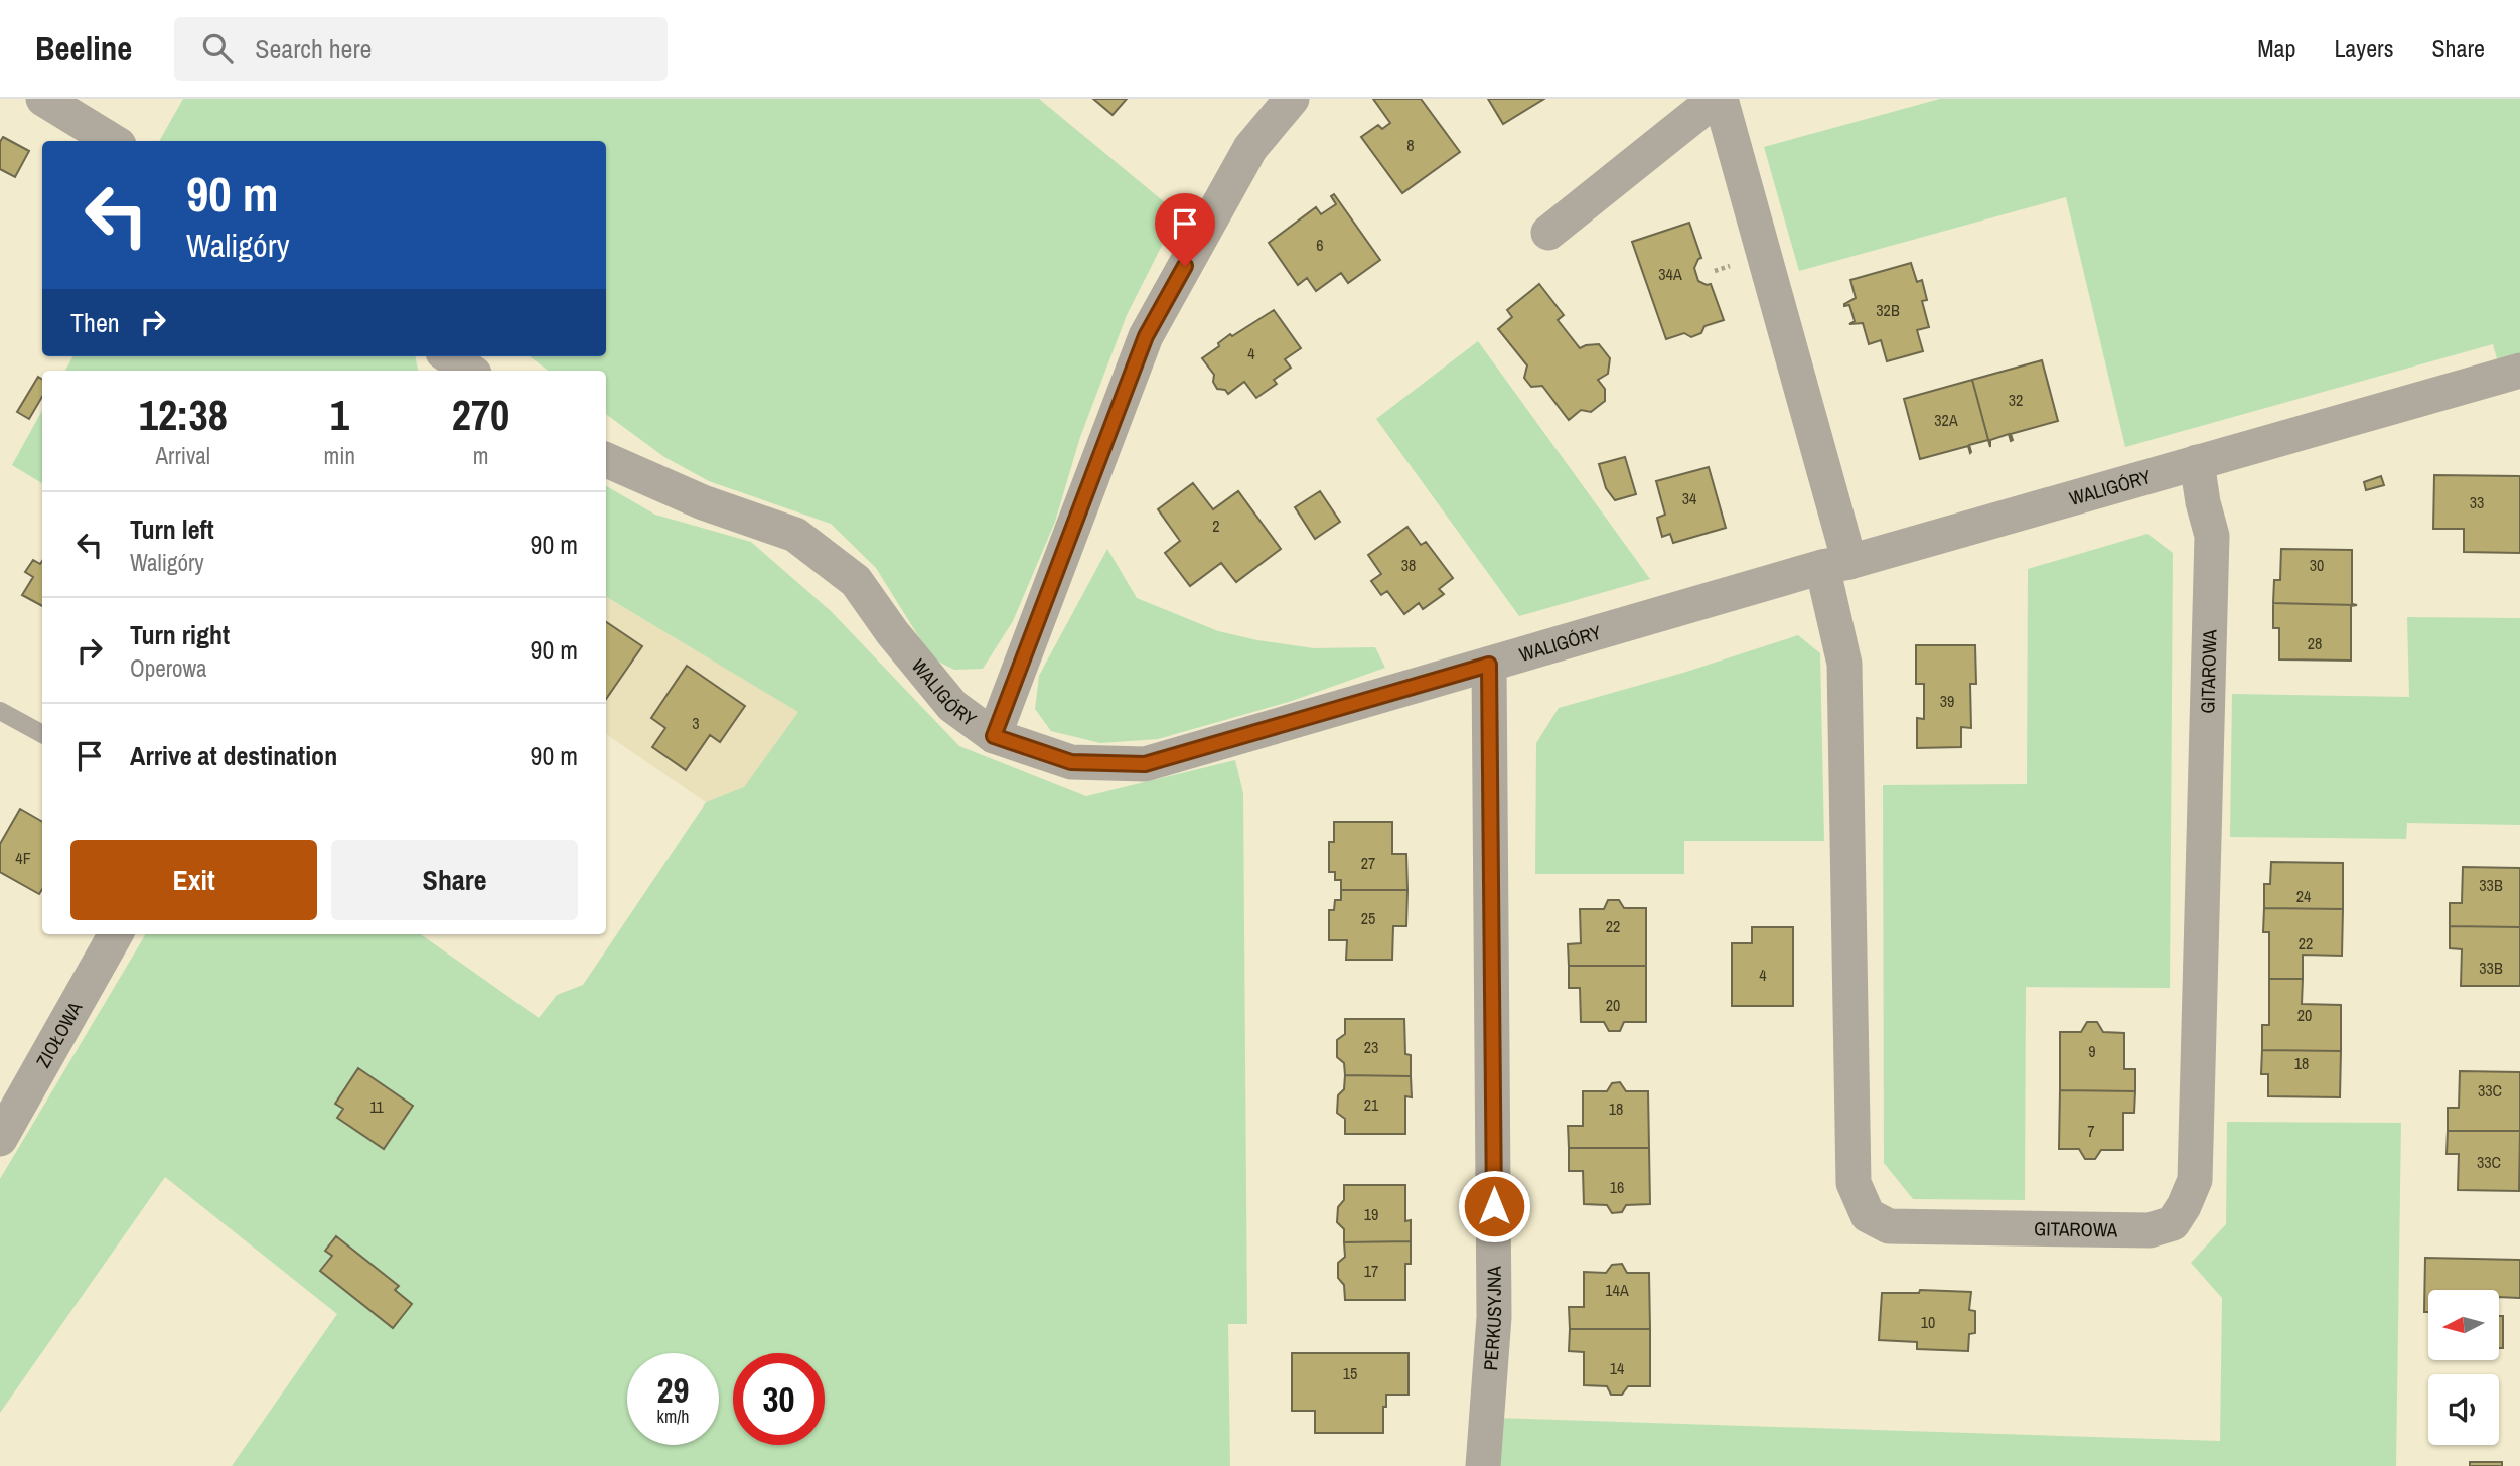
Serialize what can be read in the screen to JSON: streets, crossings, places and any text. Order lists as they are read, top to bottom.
{
  "streets": {
    "street": [
      "WALIGÓRY",
      "GITAROWA",
      "ZIOŁOWA",
      "PERKUSYJNA"
    ]
  },
  "crossings": [
    ["WALIGÓRY", "GITAROWA"],
    ["WALIGÓRY", "PERKUSYJNA"]
  ],
  "house_numbers": [
    "8",
    "6",
    "34A",
    "32B",
    "4",
    "32",
    "32A",
    "34",
    "33",
    "2",
    "38",
    "30",
    "28",
    "39",
    "3",
    "4F",
    "27",
    "33B",
    "24",
    "25",
    "22",
    "22",
    "33B",
    "4",
    "20",
    "20",
    "23",
    "9",
    "18",
    "33C",
    "21",
    "11",
    "18",
    "7",
    "33C",
    "16",
    "19",
    "17",
    "14A",
    "10",
    "14",
    "15"
  ],
  "north": "left",
  "page": {
    "header": "Beeline",
    "search": "Search here",
    "nav": ["Map", "Layers", "Share"],
    "turn": ["90 m", "Waligóry"],
    "then": "Then",
    "eta": [
      "12:38",
      "Arrival",
      "1",
      "min",
      "270",
      "m"
    ],
    "list": [
      {
        "name": "Turn left",
        "note": "Waligóry",
        "value": "90 m"
      },
      {
        "name": "Turn right",
        "note": "Operowa",
        "value": "90 m"
      },
      {
        "name": "Arrive at destination",
        "value": "90 m"
      }
    ],
    "buttons": ["Exit", "Share"],
    "speed": "29 km/h",
    "limit": "30"
  }
}
